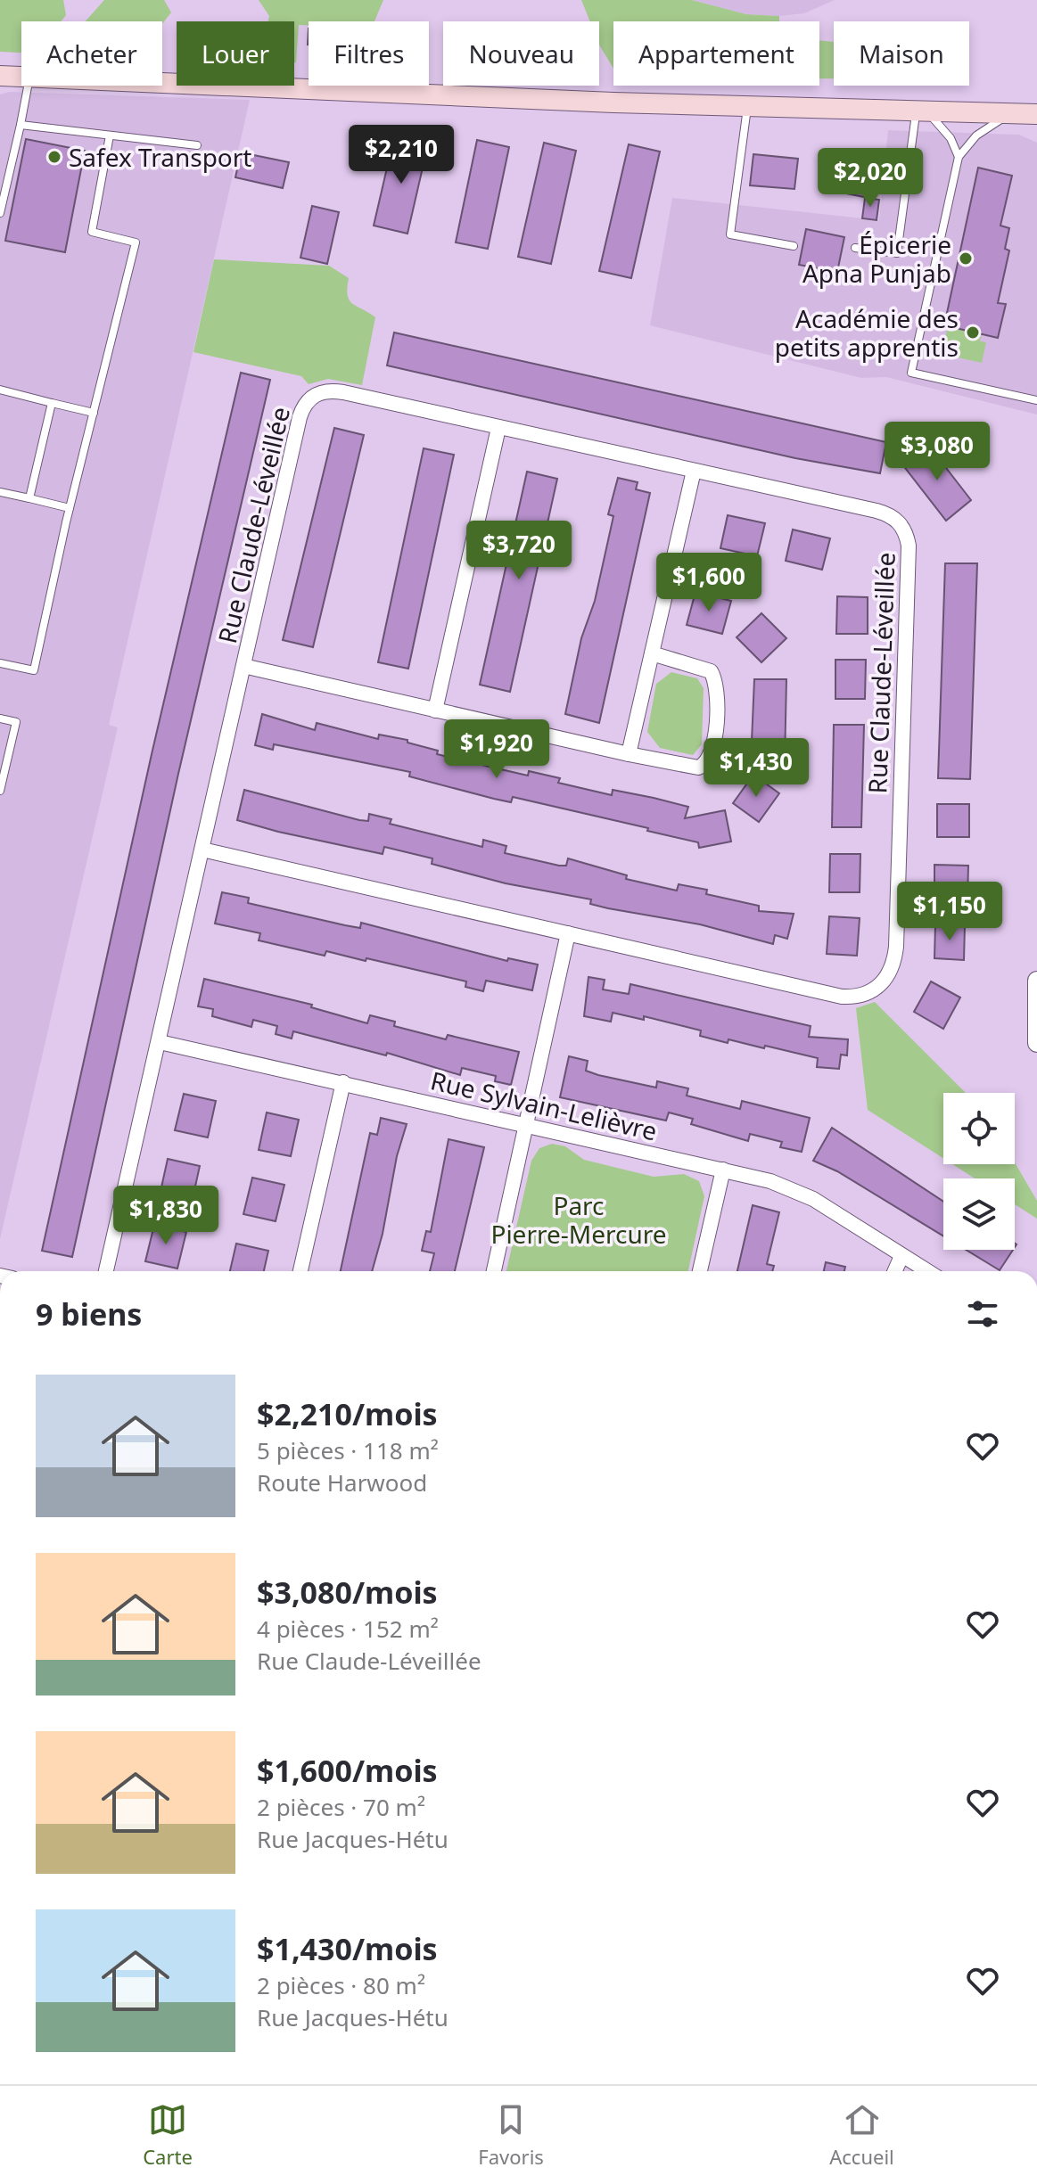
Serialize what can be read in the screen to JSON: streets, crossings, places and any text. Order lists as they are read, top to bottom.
{
  "streets": {
    "street": ["Rue Claude-Léveillée", "Rue Sylvain-Lelièvre"]
  },
  "crossings": [
    ["Rue Claude-Léveillée", "Rue Sylvain-Lelièvre"]
  ],
  "parks": ["Parc Pierre-Mercure"],
  "places": ["Safex Transport", "Épicerie Apna Punjab", "Académie des petits apprentis"],
  "page": {
    "chip": [
      "Acheter",
      "Louer",
      "Filtres",
      "Nouveau",
      "Appartement",
      "Maison"
    ],
    "price": [
      "$2,210",
      "$2,020",
      "$3,080",
      "$3,720",
      "$1,600",
      "$1,920",
      "$1,430",
      "$1,150",
      "$1,830"
    ],
    "heading": "9 biens",
    "list": [
      {
        "name": "$2,210/mois",
        "note": "5 pièces · 118 m² · Route Harwood"
      },
      {
        "name": "$3,080/mois",
        "note": "4 pièces · 152 m² · Rue Claude-Léveillée"
      },
      {
        "name": "$1,600/mois",
        "note": "2 pièces · 70 m² · Rue Jacques-Hétu"
      },
      {
        "name": "$1,430/mois",
        "note": "2 pièces · 80 m² · Rue Jacques-Hétu"
      }
    ],
    "tabs": ["Carte", "Favoris", "Accueil"]
  }
}
